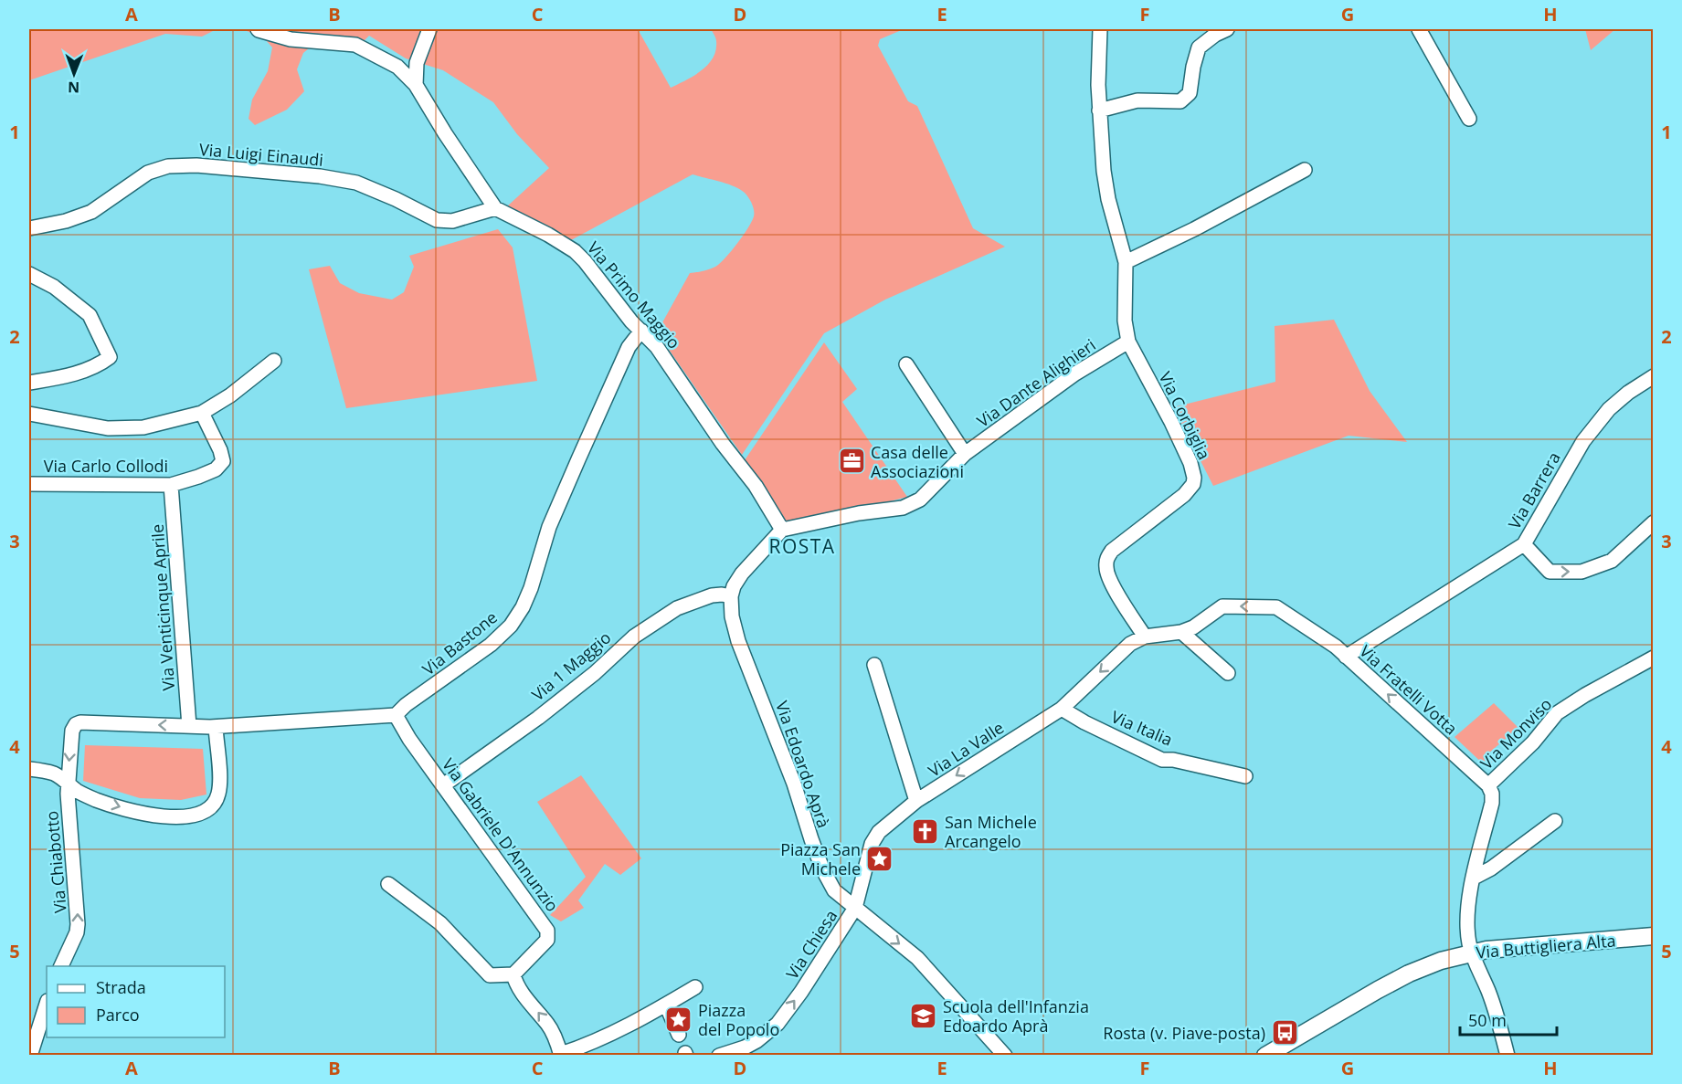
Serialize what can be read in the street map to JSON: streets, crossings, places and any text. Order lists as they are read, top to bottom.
{
  "streets": {
    "street": [
      "Via Luigi Einaudi",
      "Via Primo Maggio",
      "Via Dante Alighieri",
      "Via Corbiglia",
      "Via Carlo Collodi",
      "Via Barrera",
      "Via Venticinque Aprile",
      "Via Bastone",
      "Via 1 Maggio",
      "Via Fratelli Votta",
      "Via Italia",
      "Via Monviso",
      "Via La Valle",
      "Via Edoardo Aprà",
      "Via Gabriele D'Annunzio",
      "Via Chiabotto",
      "Via Chiesa",
      "Via Buttigliera Alta"
    ]
  },
  "crossings": [
    ["Via Luigi Einaudi", "Via Primo Maggio"],
    ["Via Primo Maggio", "Via Dante Alighieri"],
    ["Via Primo Maggio", "Via Bastone"],
    ["Via Dante Alighieri", "Via Corbiglia"],
    ["Via Corbiglia", "Via Fratelli Votta"],
    ["Via Corbiglia", "Via La Valle"],
    ["Via Carlo Collodi", "Via Venticinque Aprile"],
    ["Via Barrera", "Via Fratelli Votta"],
    ["Via Bastone", "Via Gabriele D'Annunzio"],
    ["Via 1 Maggio", "Via Edoardo Aprà"],
    ["Via 1 Maggio", "Via Gabriele D'Annunzio"],
    ["Via Fratelli Votta", "Via Monviso"],
    ["Via Fratelli Votta", "Via La Valle"],
    ["Via Italia", "Via La Valle"],
    ["Via Edoardo Aprà", "Via Chiesa"]
  ],
  "one_way": [
    "Via Fratelli Votta",
    "Via La Valle",
    "Via Edoardo Aprà",
    "Via Chiabotto",
    "Via Chiesa"
  ],
  "districts": ["ROSTA"],
  "places": {
    "office": ["Casa delle Associazioni"],
    "church": ["San Michele Arcangelo"],
    "place": ["Piazza San Michele", "Piazza del Popolo"],
    "school or university": ["Scuola dell'Infanzia Edoardo Aprà"],
    "bus stop": ["Rosta (v. Piave-posta)"]
  },
  "legend": ["Strada", "Parco"],
  "scale_bar": "50 m",
  "north": "bottom",
  "grid": {
    "columns": [
      "A",
      "B",
      "C",
      "D",
      "E",
      "F",
      "G",
      "H"
    ],
    "rows": [
      "1",
      "2",
      "3",
      "4",
      "5"
    ]
  }
}
